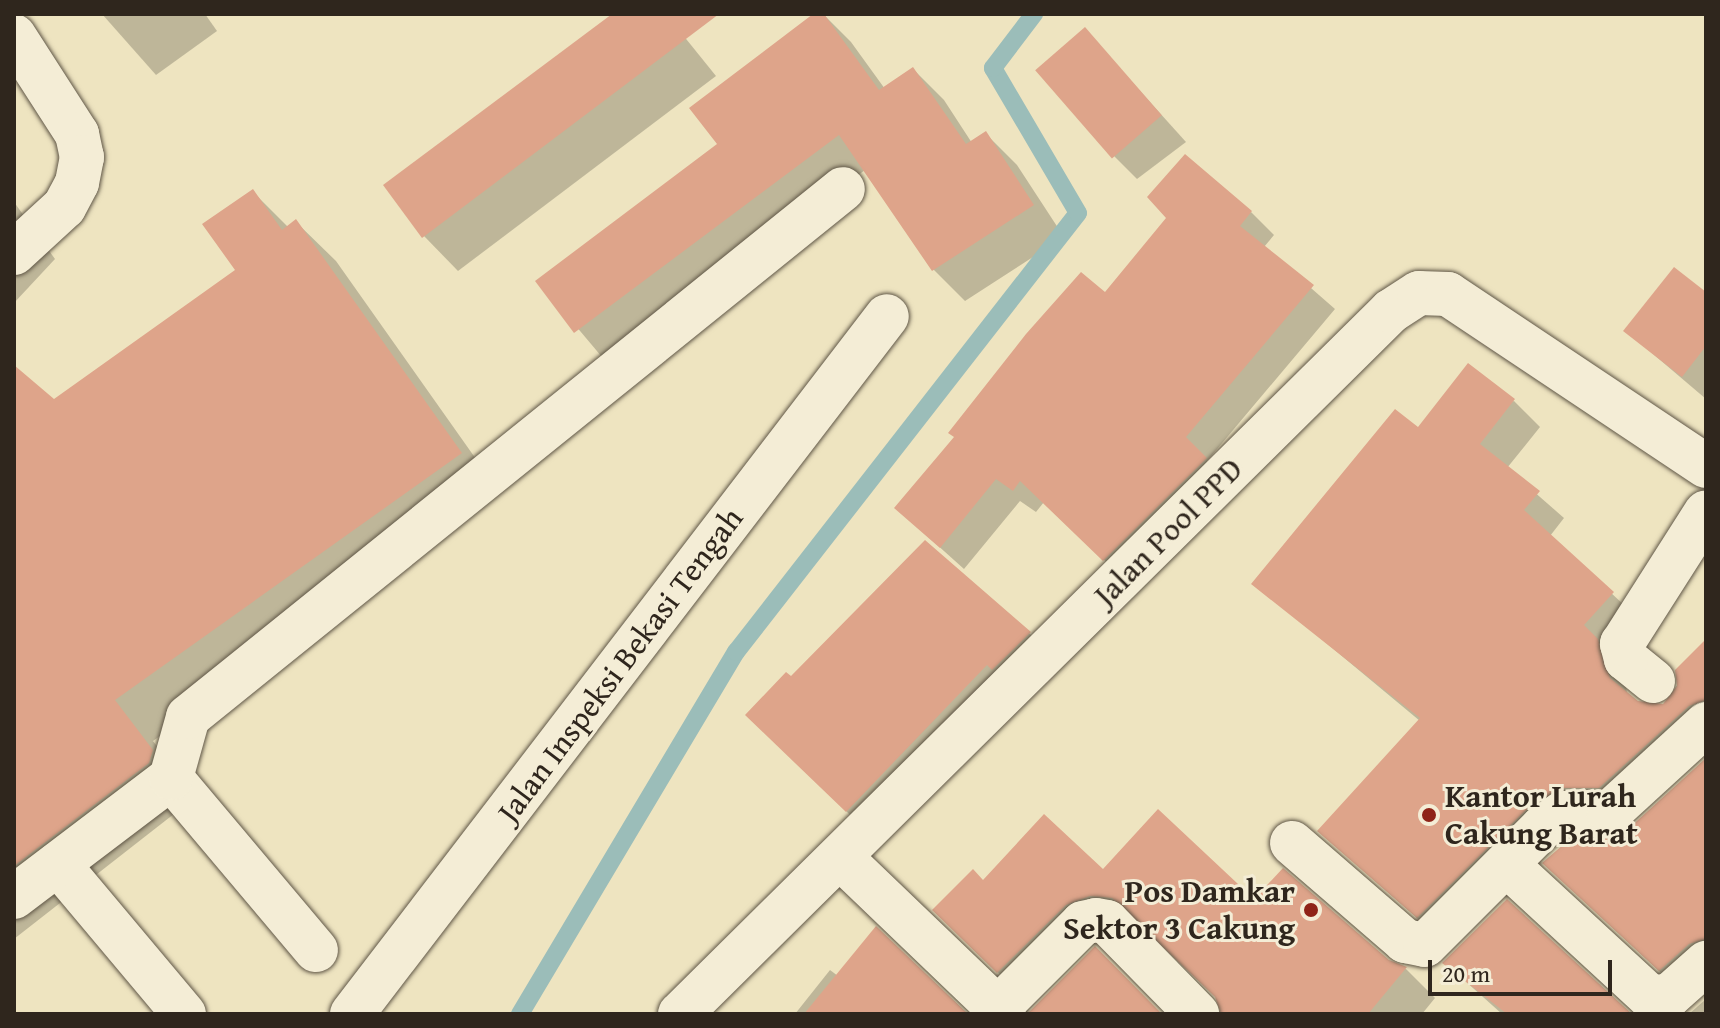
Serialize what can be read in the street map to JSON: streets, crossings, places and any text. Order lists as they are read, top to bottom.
{
  "streets": {
    "street": ["Jalan Pool PPD", "Jalan Inspeksi Bekasi Tengah"]
  },
  "places": ["Kantor Lurah Cakung Barat", "Pos Damkar Sektor 3 Cakung"],
  "scale_bar": "20 m"
}
